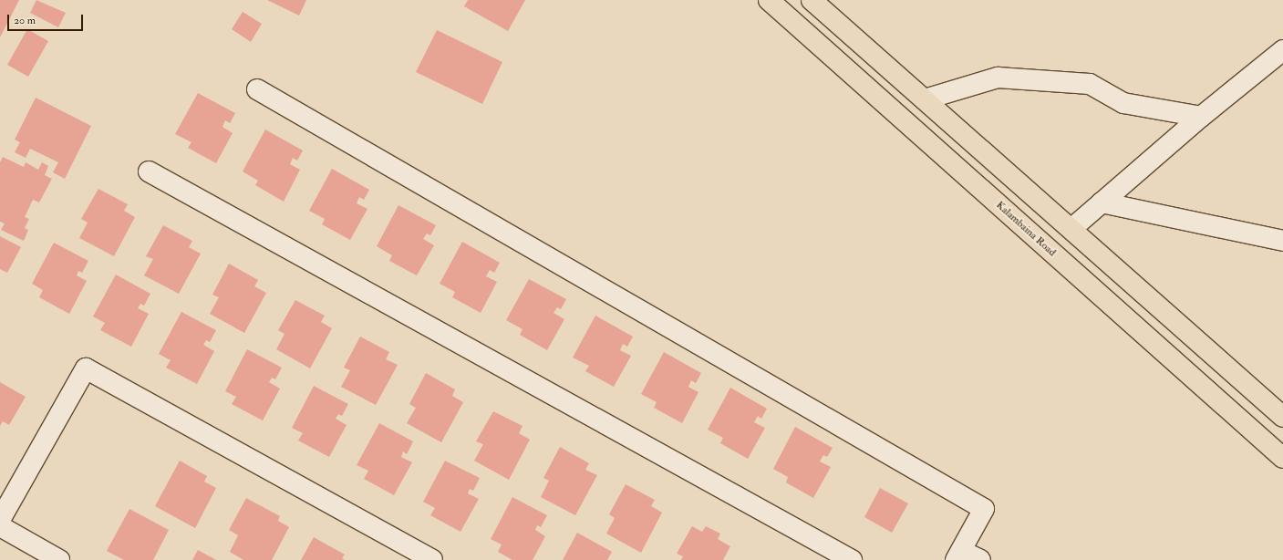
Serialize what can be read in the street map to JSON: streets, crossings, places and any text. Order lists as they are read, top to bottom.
{
  "streets": {
    "main road": ["Kalambaina Road"]
  },
  "scale_bar": "20 m"
}
